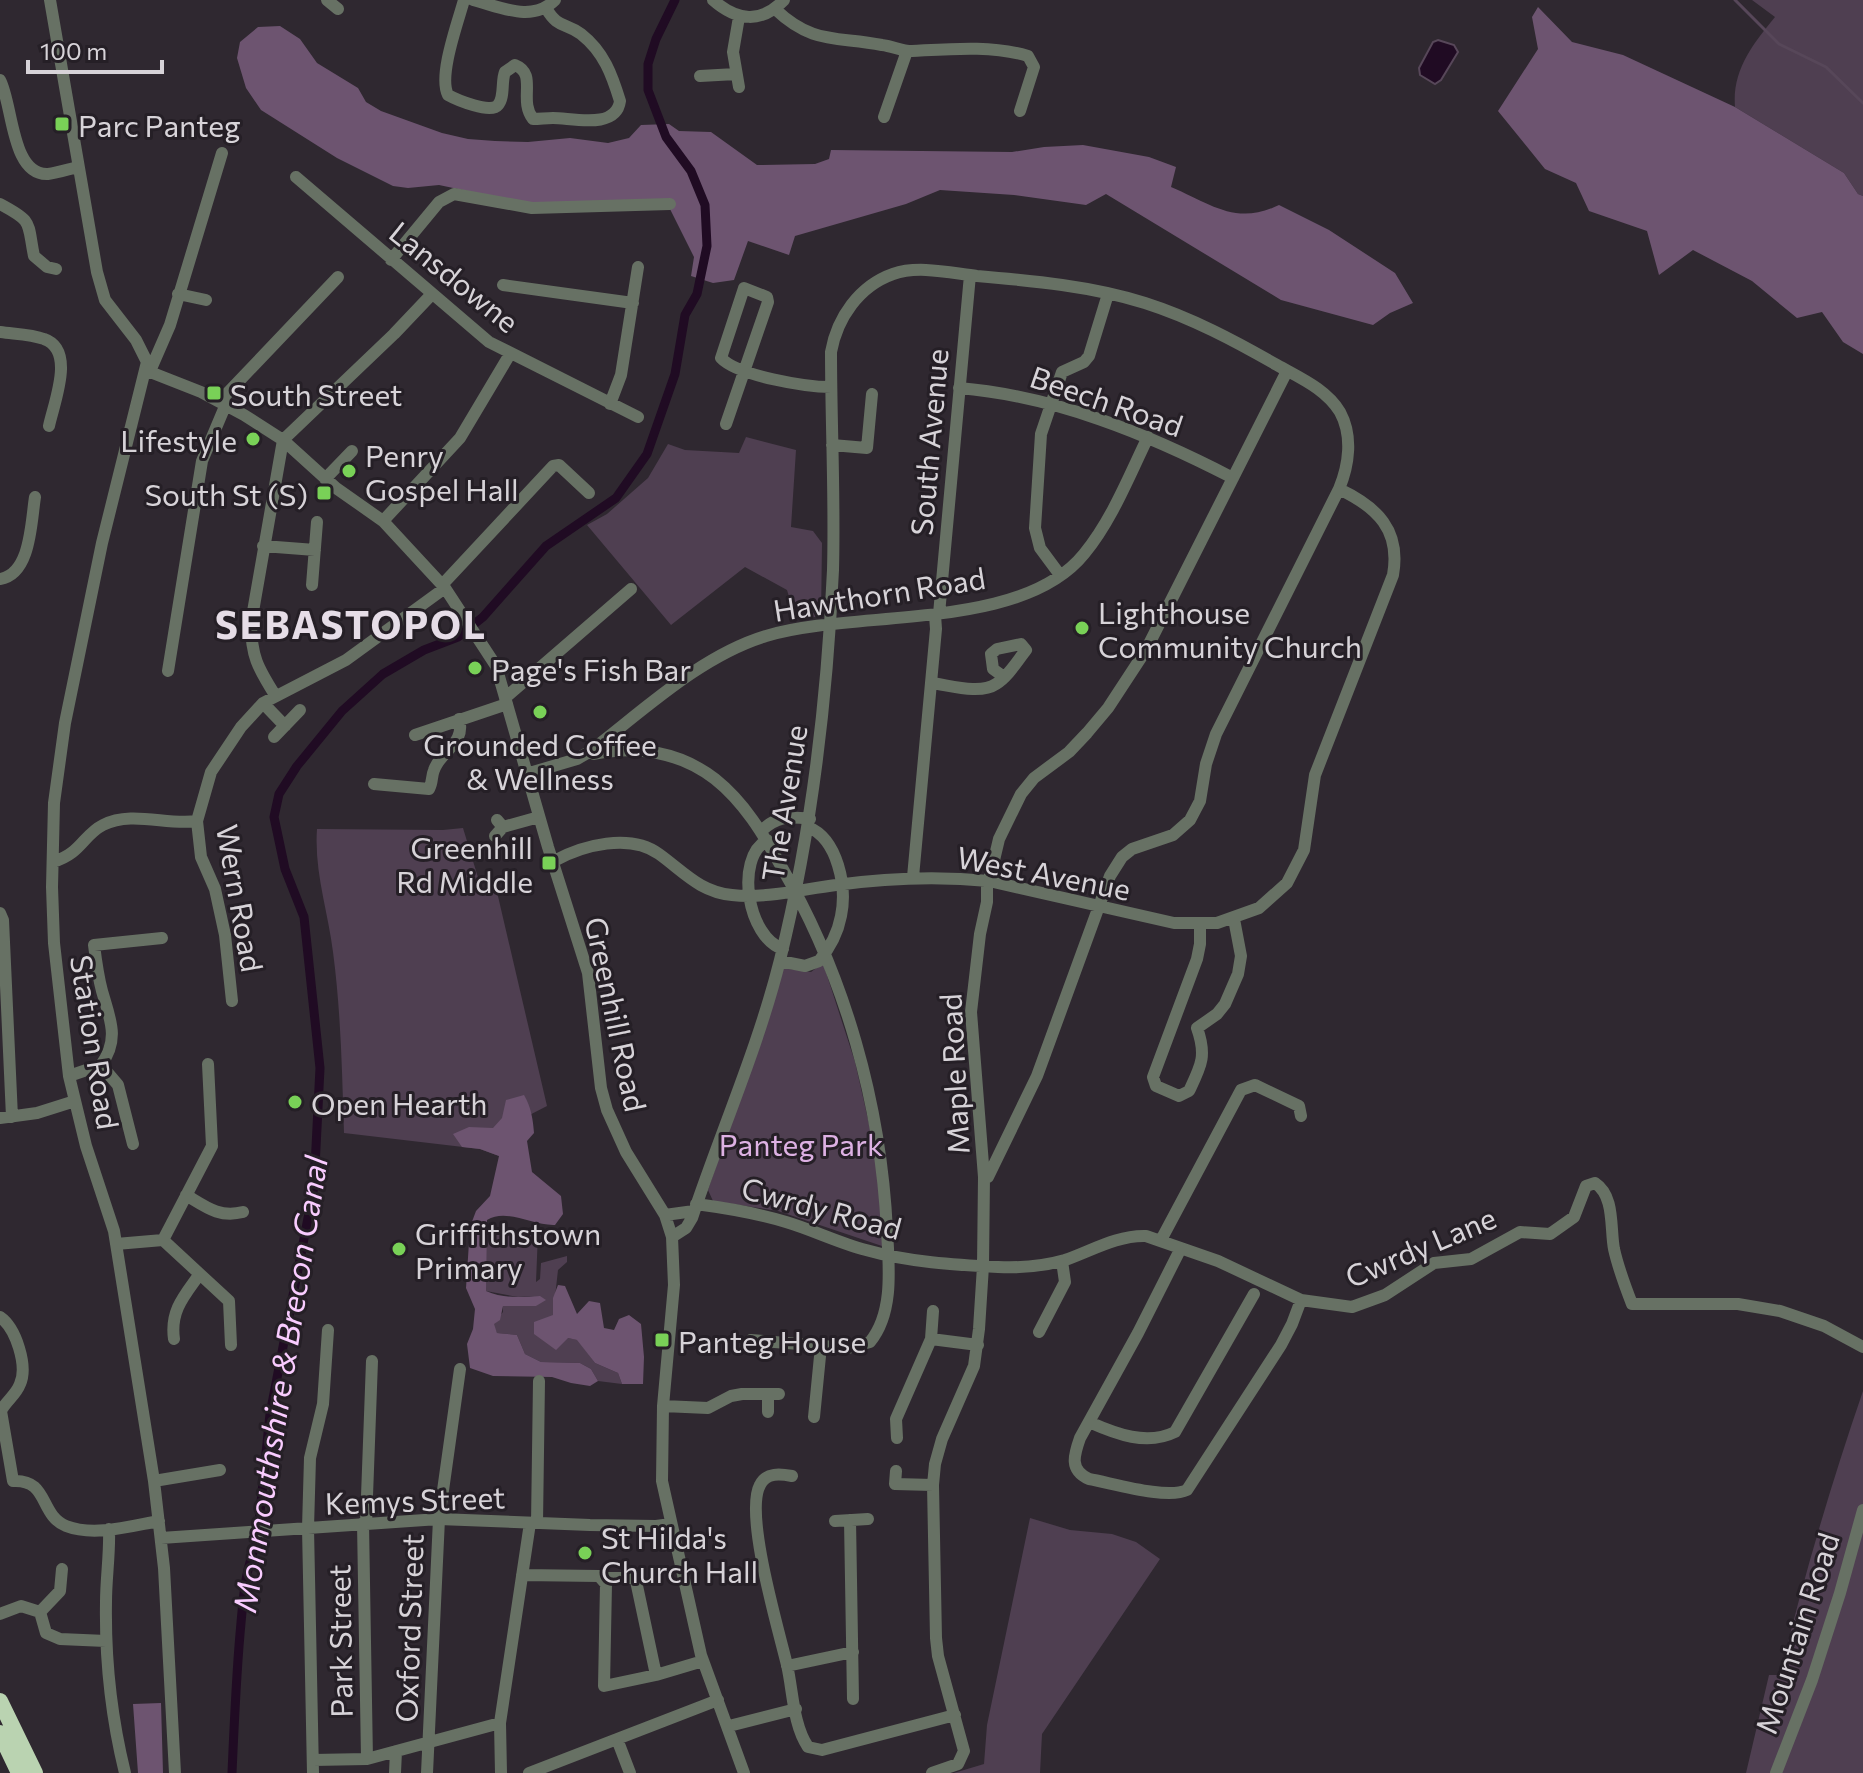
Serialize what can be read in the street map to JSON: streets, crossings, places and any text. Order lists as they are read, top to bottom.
{
  "streets": {
    "street": [
      "Lansdowne",
      "Beech Road",
      "South Avenue",
      "Hawthorn Road",
      "The Avenue",
      "West Avenue",
      "Wern Road",
      "Greenhill Road",
      "Station Road",
      "Maple Road",
      "Cwrdy Road",
      "Cwrdy Lane",
      "Kemys Street",
      "Oxford Street",
      "Mountain Road",
      "Park Street"
    ]
  },
  "crossings": [
    ["Beech Road", "South Avenue"],
    ["Beech Road", "Hawthorn Road"],
    ["Beech Road", "Maple Road"],
    ["South Avenue", "Hawthorn Road"],
    ["South Avenue", "The Avenue"],
    ["South Avenue", "West Avenue"],
    ["Hawthorn Road", "The Avenue"],
    ["Hawthorn Road", "Greenhill Road"],
    ["The Avenue", "West Avenue"],
    ["The Avenue", "Greenhill Road"],
    ["The Avenue", "Maple Road"],
    ["The Avenue", "Cwrdy Road"],
    ["West Avenue", "Greenhill Road"],
    ["West Avenue", "Maple Road"],
    ["Greenhill Road", "Cwrdy Road"],
    ["Greenhill Road", "Kemys Street"],
    ["Station Road", "Kemys Street"],
    ["Maple Road", "Cwrdy Road"],
    ["Cwrdy Road", "Cwrdy Lane"],
    ["Kemys Street", "Oxford Street"],
    ["Kemys Street", "Park Street"]
  ],
  "districts": ["SEBASTOPOL"],
  "water": ["Monmouthshire & Brecon Canal"],
  "parks": ["Panteg Park"],
  "places": {
    "transit": [
      "Parc Panteg",
      "South Street",
      "South St (S)",
      "Greenhill Rd Middle",
      "Panteg House"
    ],
    "other": [
      "Lifestyle",
      "Penry Gospel Hall",
      "Lighthouse Community Church",
      "Page's Fish Bar",
      "Grounded Coffee & Wellness",
      "Open Hearth",
      "Griffithstown Primary",
      "St Hilda's Church Hall"
    ]
  },
  "scale_bar": "100 m"
}
